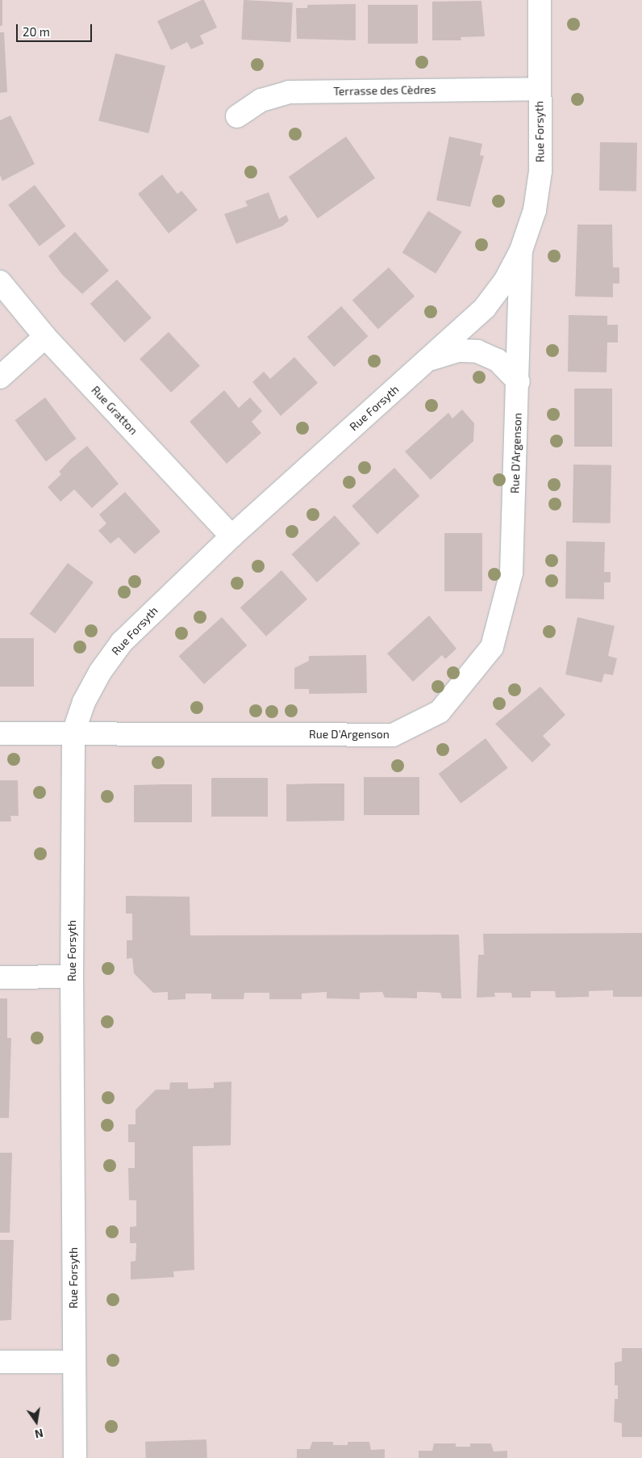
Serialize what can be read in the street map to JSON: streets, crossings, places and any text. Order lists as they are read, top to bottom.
{
  "streets": {
    "street": [
      "Terrasse des Cèdres",
      "Rue Forsyth",
      "Rue Gratton",
      "Rue D'Argenson"
    ]
  },
  "crossings": [
    ["Terrasse des Cèdres", "Rue Forsyth"],
    ["Rue Forsyth", "Rue Gratton"],
    ["Rue Forsyth", "Rue D'Argenson"]
  ],
  "scale_bar": "20 m",
  "north": "bottom"
}
